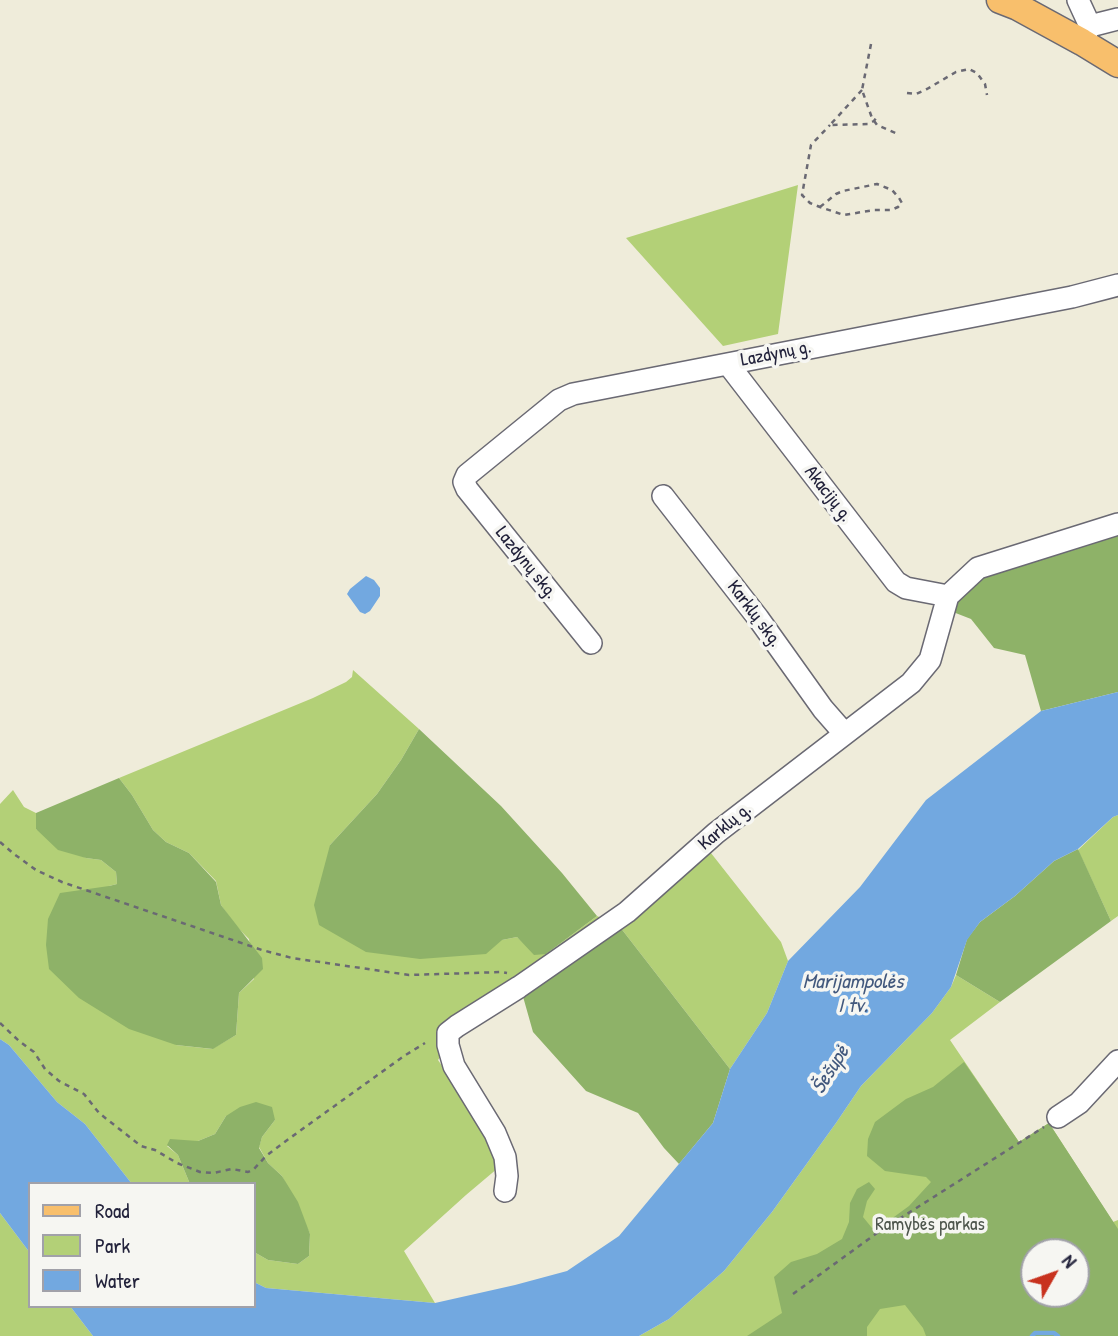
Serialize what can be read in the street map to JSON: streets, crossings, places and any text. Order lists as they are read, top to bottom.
{
  "streets": {
    "street": [
      "Lazdynų g.",
      "Akacijų g.",
      "Lazdynų skg.",
      "Karklų skg.",
      "Karklų g."
    ]
  },
  "crossings": [
    ["Lazdynų g.", "Akacijų g."],
    ["Lazdynų g.", "Lazdynų skg."],
    ["Akacijų g.", "Karklų g."],
    ["Karklų skg.", "Karklų g."]
  ],
  "water": ["Marijampolės I tv.", "Šešupė"],
  "parks": ["Ramybės parkas"],
  "legend": ["Road", "Park", "Water"],
  "north": "top right"
}
